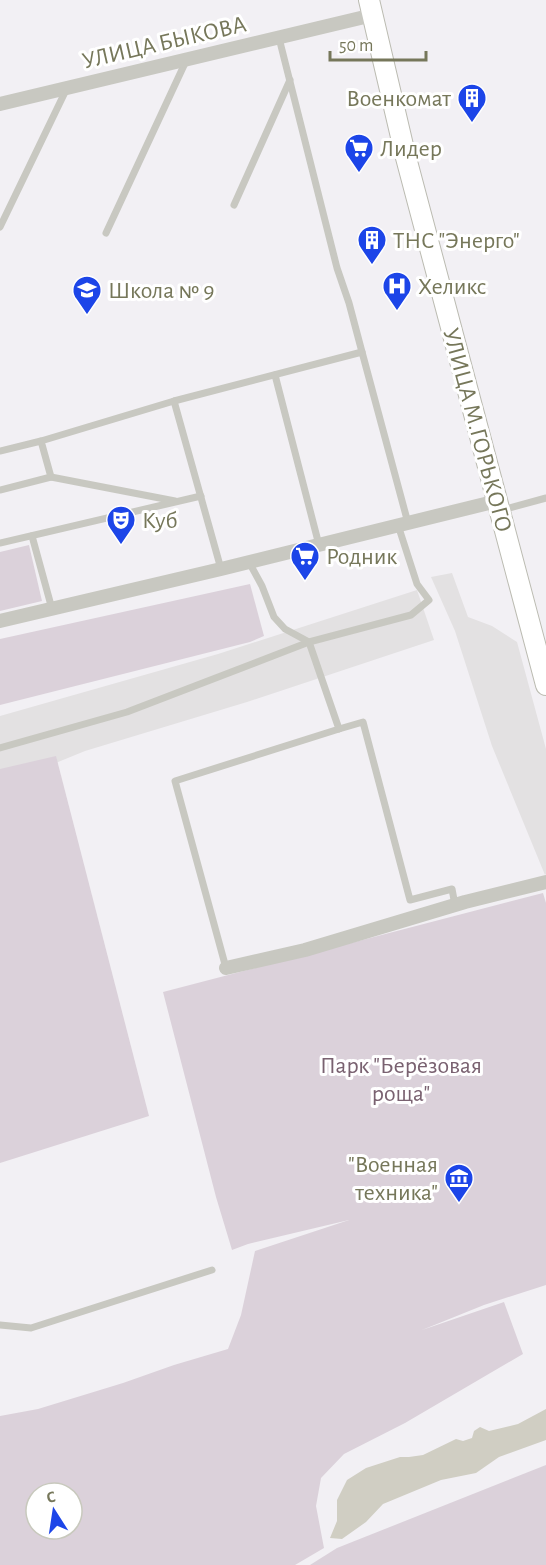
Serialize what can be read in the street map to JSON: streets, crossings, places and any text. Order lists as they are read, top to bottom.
{
  "streets": {
    "main road": ["УЛИЦА М.ГОРЬКОГО"],
    "street": ["УЛИЦА БЫКОВА"]
  },
  "crossings": [
    ["УЛИЦА БЫКОВА", "УЛИЦА М.ГОРЬКОГО"]
  ],
  "parks": ["Парк \"Берёзовая роща\""],
  "places": {
    "building": ["Военкомат", "ТНС \"Энерго\""],
    "supermarket": ["Лидер", "Родник"],
    "hospital": ["Хеликс"],
    "school or university": ["Школа № 9"],
    "theatre": ["Куб"],
    "museum": ["\"Военная техника\""]
  },
  "scale_bar": "50 m",
  "north": "top"
}
